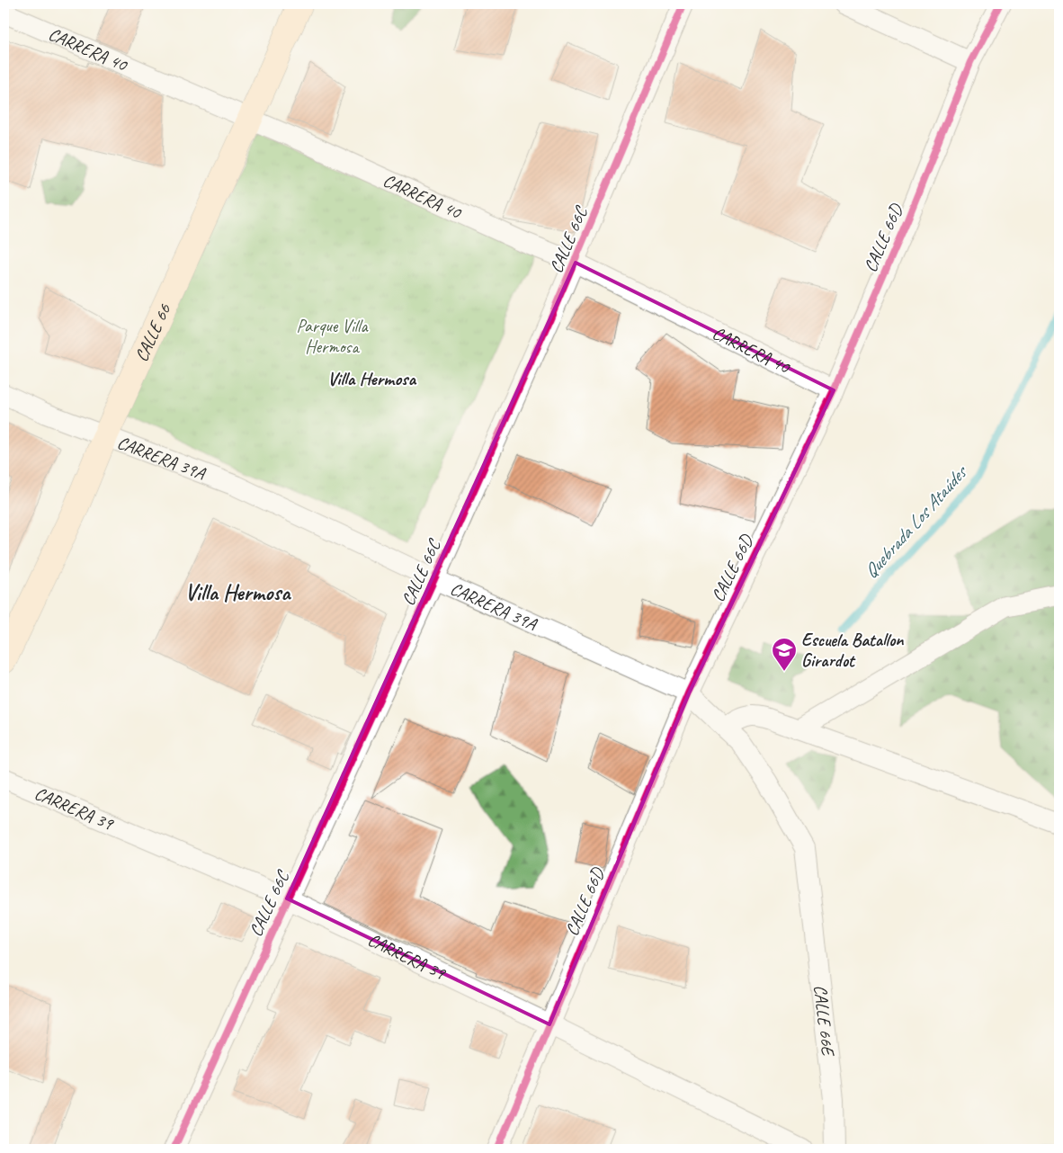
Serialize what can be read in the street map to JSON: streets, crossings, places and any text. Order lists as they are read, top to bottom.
{
  "streets": {
    "street": [
      "CARRERA 40",
      "CALLE 66D",
      "CALLE 66C",
      "CALLE 66",
      "CARRERA 39A",
      "CARRERA 39",
      "CALLE 66E"
    ]
  },
  "crossings": [
    ["CARRERA 40", "CALLE 66D"],
    ["CARRERA 40", "CALLE 66C"],
    ["CARRERA 40", "CALLE 66"],
    ["CALLE 66D", "CARRERA 39A"],
    ["CALLE 66D", "CARRERA 39"],
    ["CALLE 66C", "CARRERA 39A"],
    ["CALLE 66C", "CARRERA 39"],
    ["CALLE 66", "CARRERA 39A"],
    ["CARRERA 39A", "CALLE 66E"]
  ],
  "districts": ["Villa Hermosa", "Villa Hermosa"],
  "water": ["Quebrada Los Ataúdes"],
  "parks": ["Parque Villa Hermosa"],
  "places": {
    "school or university": ["Escuela Batallon Girardot"]
  }
}
